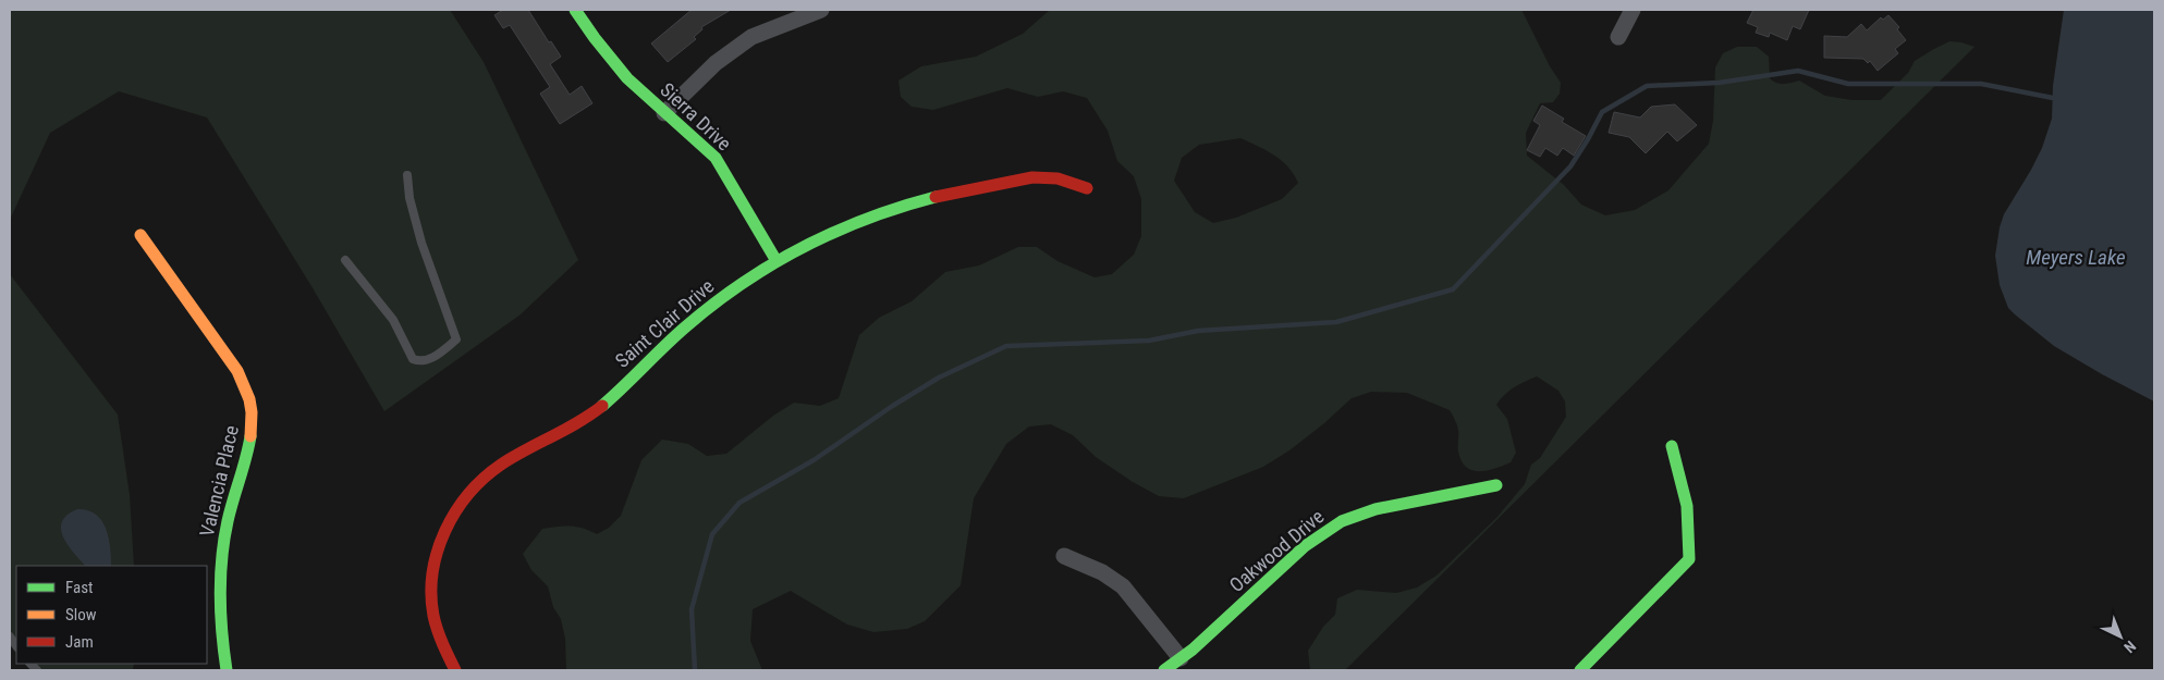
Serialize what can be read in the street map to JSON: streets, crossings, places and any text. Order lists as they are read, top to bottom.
{
  "streets": {
    "street": [
      "Sierra Drive",
      "Saint Clair Drive",
      "Valencia Place",
      "Oakwood Drive"
    ]
  },
  "crossings": [
    ["Sierra Drive", "Saint Clair Drive"]
  ],
  "water": ["Meyers Lake"],
  "legend": ["Fast", "Slow", "Jam"],
  "north": "bottom right"
}
